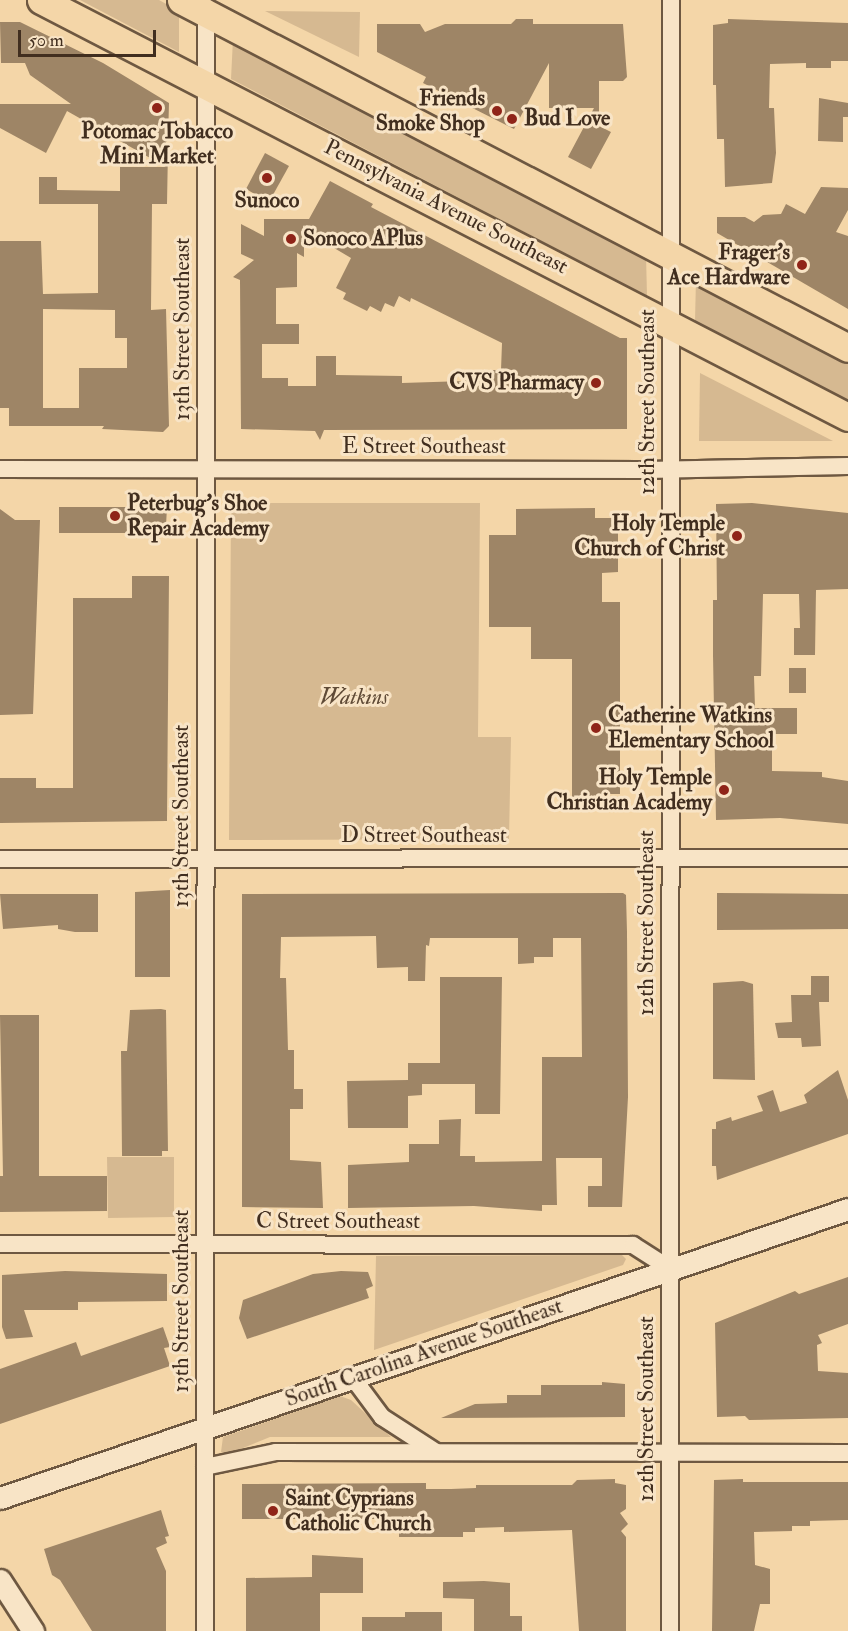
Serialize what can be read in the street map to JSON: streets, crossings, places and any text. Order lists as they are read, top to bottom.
{
  "streets": {
    "main road": ["Pennsylvania Avenue Southeast"],
    "street": [
      "13th Street Southeast",
      "12th Street Southeast",
      "E Street Southeast",
      "D Street Southeast",
      "C Street Southeast",
      "South Carolina Avenue Southeast"
    ]
  },
  "crossings": [
    ["Pennsylvania Avenue Southeast", "13th Street Southeast"],
    ["Pennsylvania Avenue Southeast", "12th Street Southeast"],
    ["13th Street Southeast", "E Street Southeast"],
    ["13th Street Southeast", "D Street Southeast"],
    ["13th Street Southeast", "C Street Southeast"],
    ["13th Street Southeast", "South Carolina Avenue Southeast"],
    ["12th Street Southeast", "E Street Southeast"],
    ["12th Street Southeast", "D Street Southeast"],
    ["12th Street Southeast", "C Street Southeast"],
    ["12th Street Southeast", "South Carolina Avenue Southeast"],
    ["C Street Southeast", "South Carolina Avenue Southeast"]
  ],
  "parks": ["Watkins"],
  "places": [
    "Potomac Tobacco Mini Market",
    "Friends Smoke Shop",
    "Bud Love",
    "Sunoco",
    "Sonoco APlus",
    "Frager's Ace Hardware",
    "CVS Pharmacy",
    "Peterbug's Shoe Repair Academy",
    "Holy Temple Church of Christ",
    "Catherine Watkins Elementary School",
    "Holy Temple Christian Academy",
    "Saint Cyprians Catholic Church"
  ],
  "scale_bar": "50 m"
}
